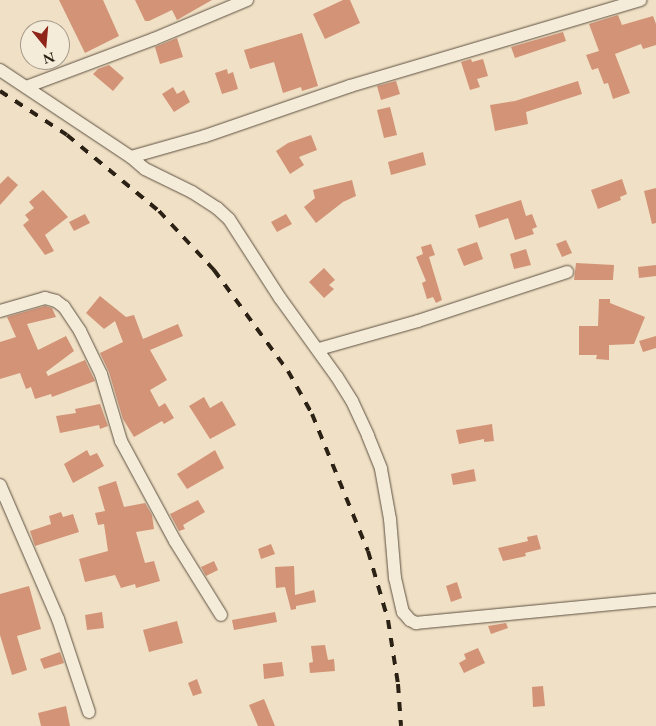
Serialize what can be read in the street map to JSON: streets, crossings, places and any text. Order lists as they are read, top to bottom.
{
  "north": "bottom"
}
